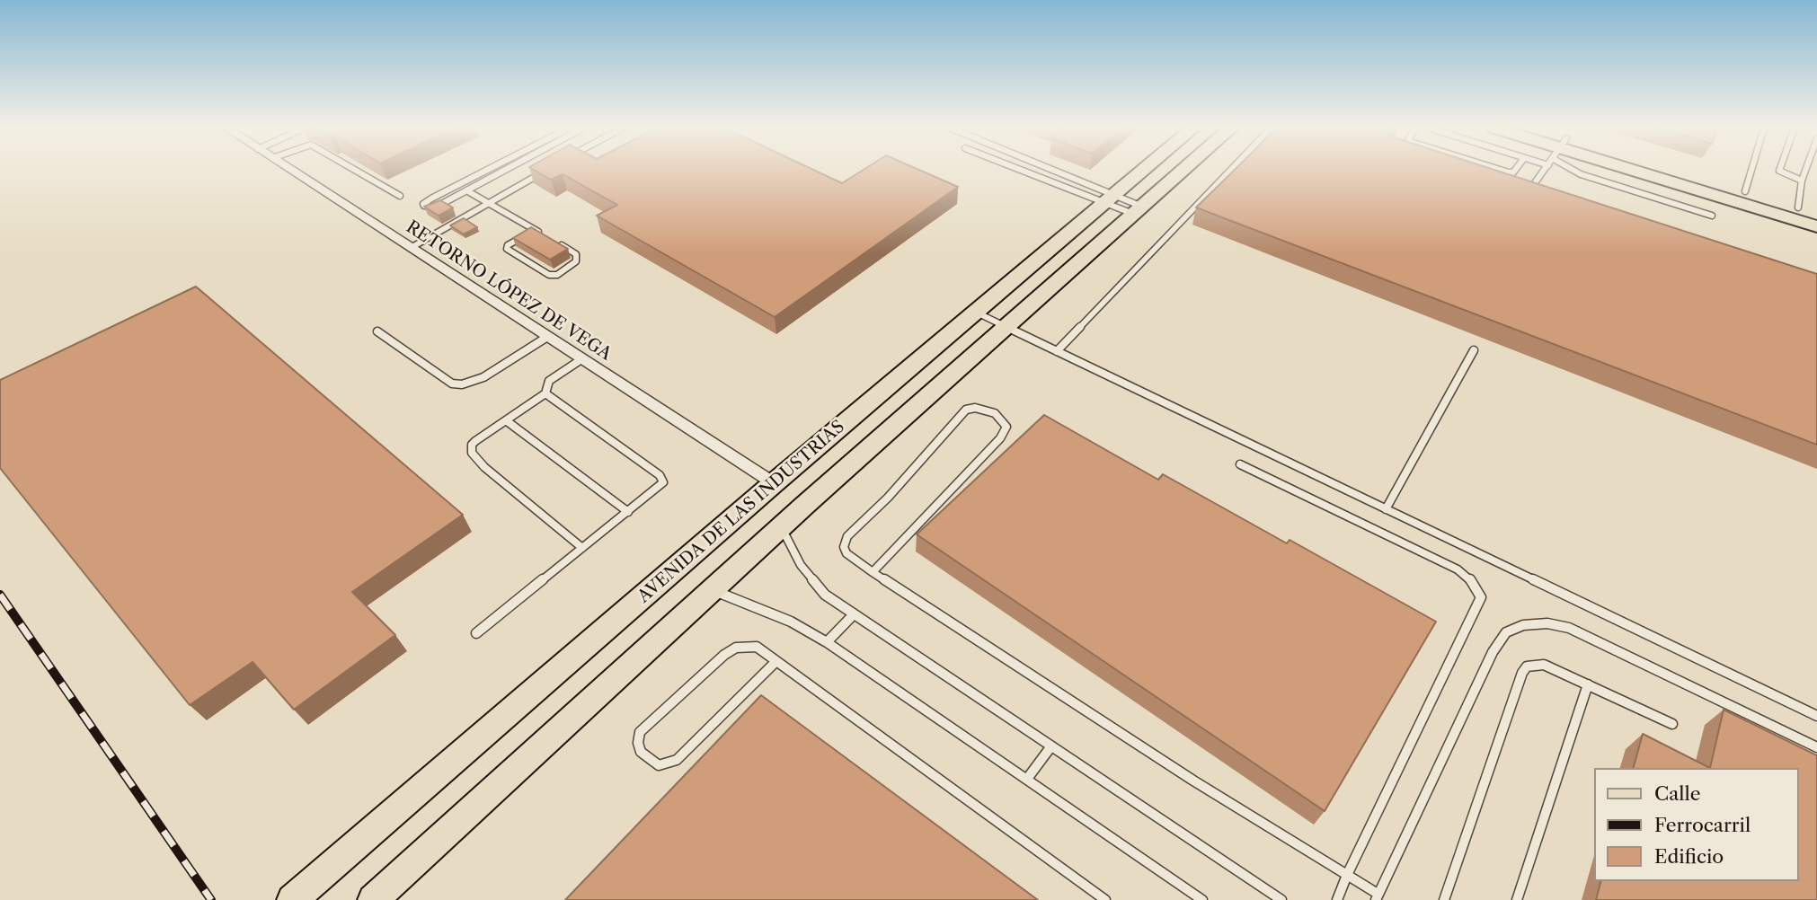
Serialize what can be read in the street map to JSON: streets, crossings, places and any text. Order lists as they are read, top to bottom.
{
  "streets": {
    "main road": ["AVENIDA DE LAS INDUSTRIAS"],
    "street": ["RETORNO LÓPEZ DE VEGA"]
  },
  "crossings": [
    ["RETORNO LÓPEZ DE VEGA", "AVENIDA DE LAS INDUSTRIAS"]
  ],
  "legend": ["Calle", "Ferrocarril", "Edificio"]
}
